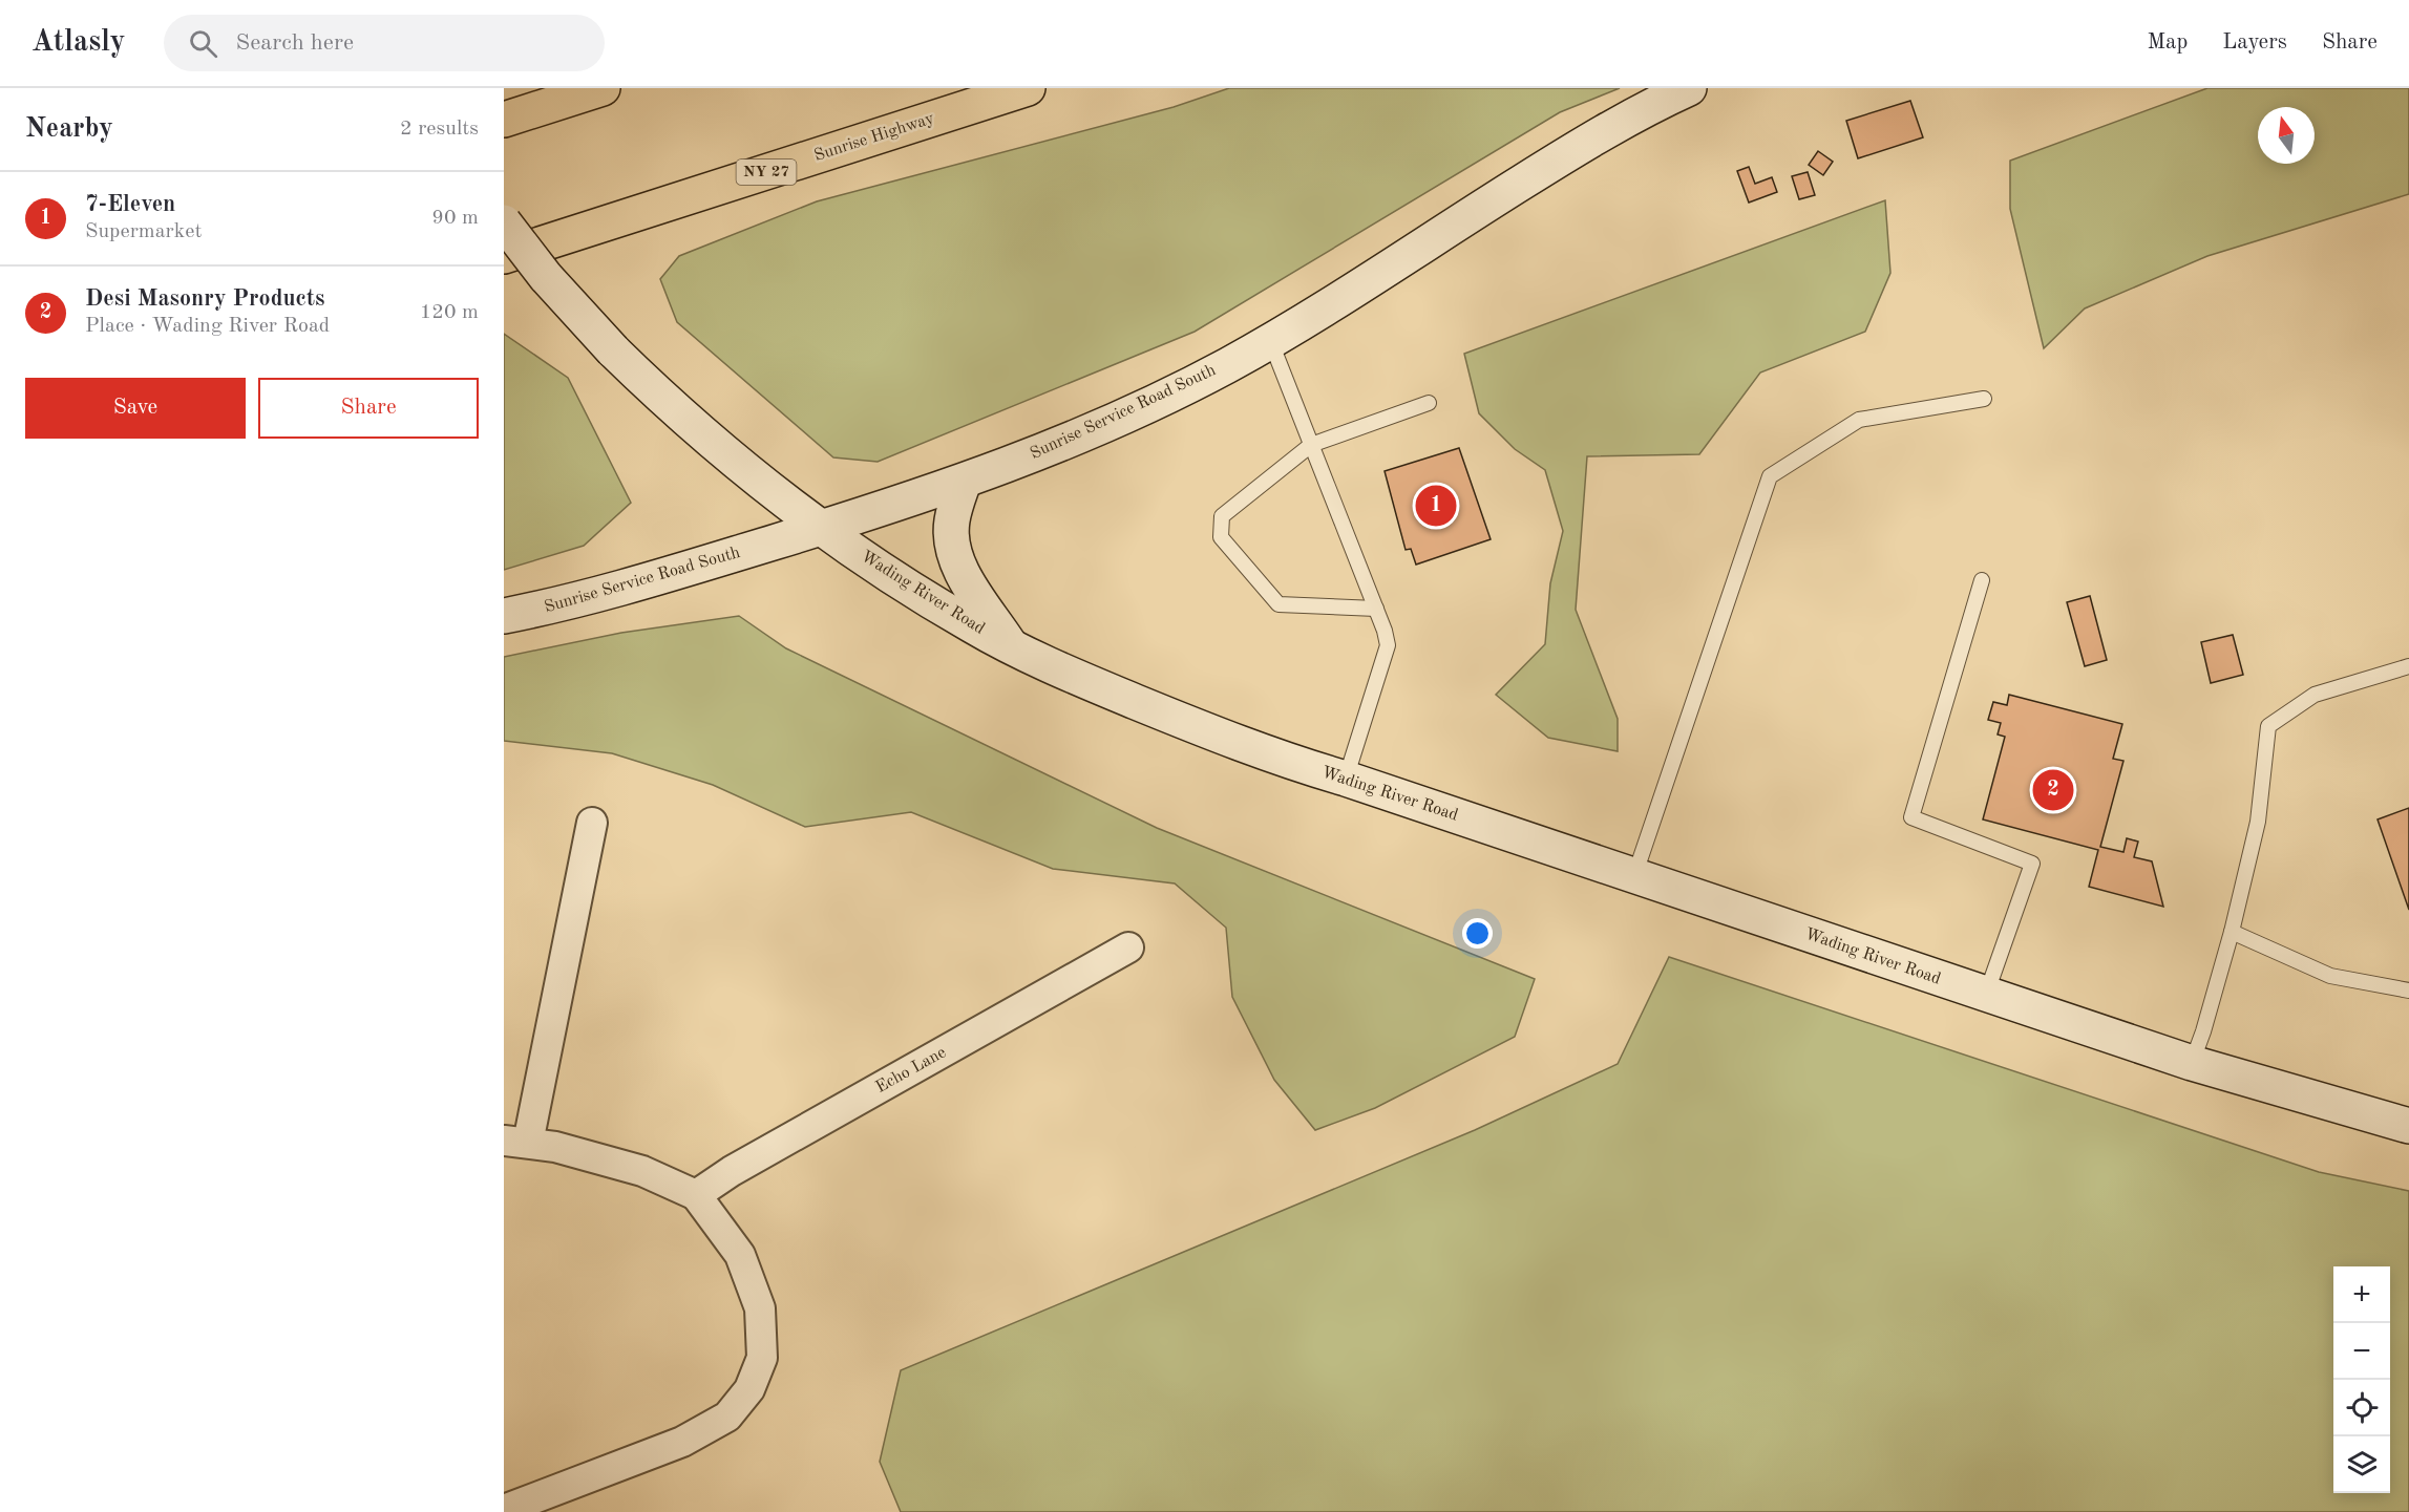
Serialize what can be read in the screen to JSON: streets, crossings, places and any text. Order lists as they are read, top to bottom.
{
  "streets": {
    "highway": ["Sunrise Highway", "NY 27"],
    "main road": ["Sunrise Service Road South", "Wading River Road"],
    "street": ["Echo Lane"]
  },
  "crossings": [
    ["Sunrise Service Road South", "Wading River Road"]
  ],
  "north": "top",
  "page": {
    "header": "Atlasly",
    "search": "Search here",
    "nav": ["Map", "Layers", "Share"],
    "heading": ["Nearby", "2 results"],
    "list": [
      {
        "mark": "1",
        "name": "7-Eleven",
        "note": "Supermarket",
        "value": "90 m"
      },
      {
        "mark": "2",
        "name": "Desi Masonry Products",
        "note": "Place · Wading River Road",
        "value": "120 m"
      }
    ],
    "buttons": ["Save", "Share"],
    "pins": ["1", "2"],
    "map_buttons": ["+", "−"]
  }
}
